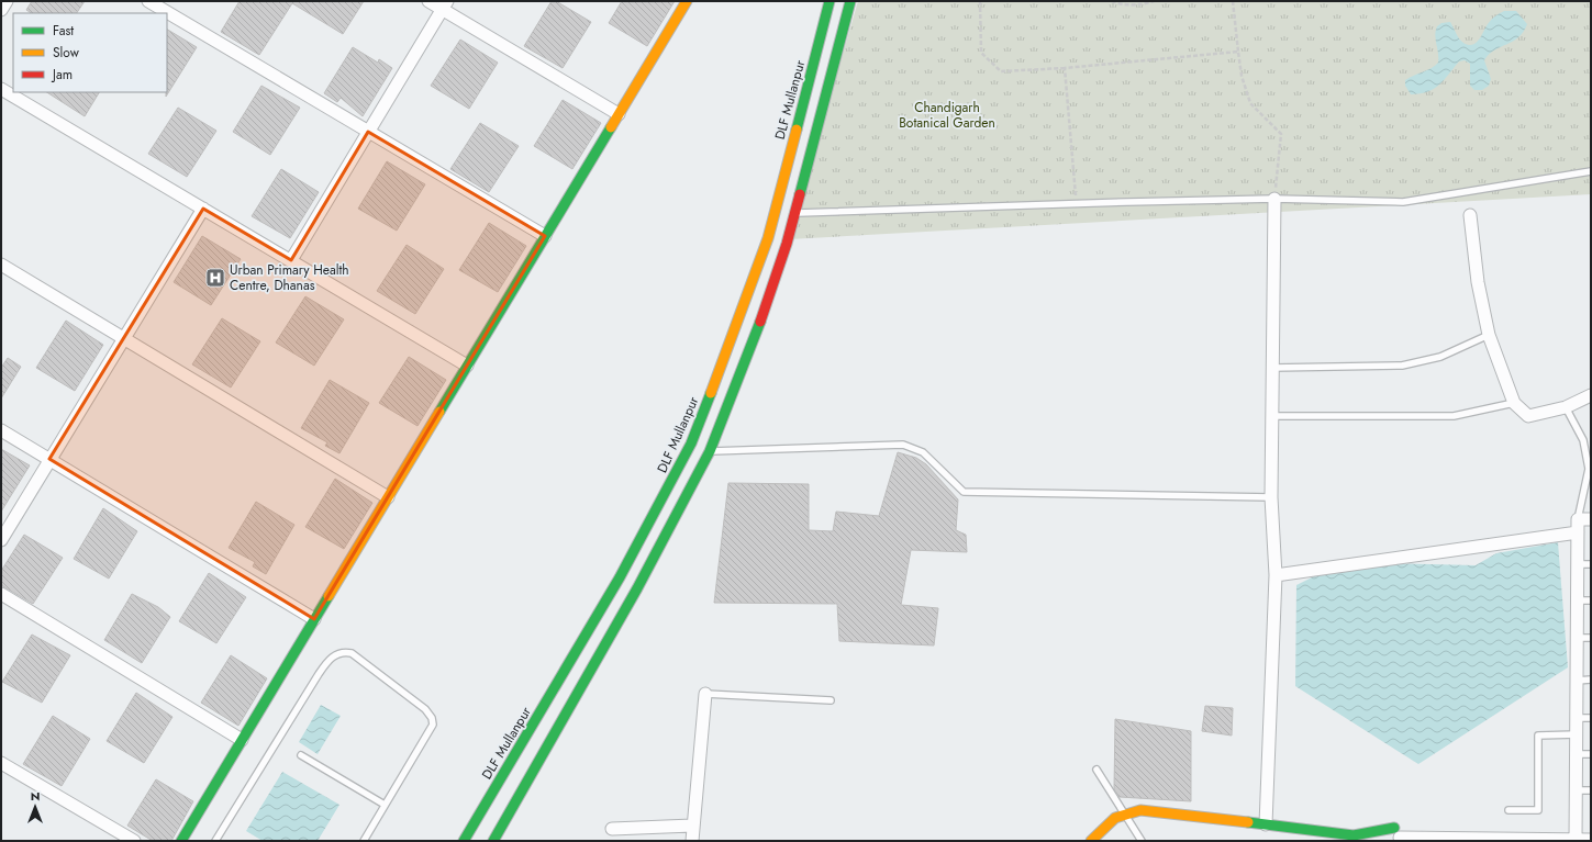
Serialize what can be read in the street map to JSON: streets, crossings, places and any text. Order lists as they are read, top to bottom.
{
  "streets": {
    "main road": ["DLF Mullanpur"]
  },
  "parks": ["Chandigarh Botanical Garden"],
  "places": {
    "hospital": ["Urban Primary Health Centre, Dhanas"]
  },
  "legend": ["Fast", "Slow", "Jam"],
  "north": "top"
}
